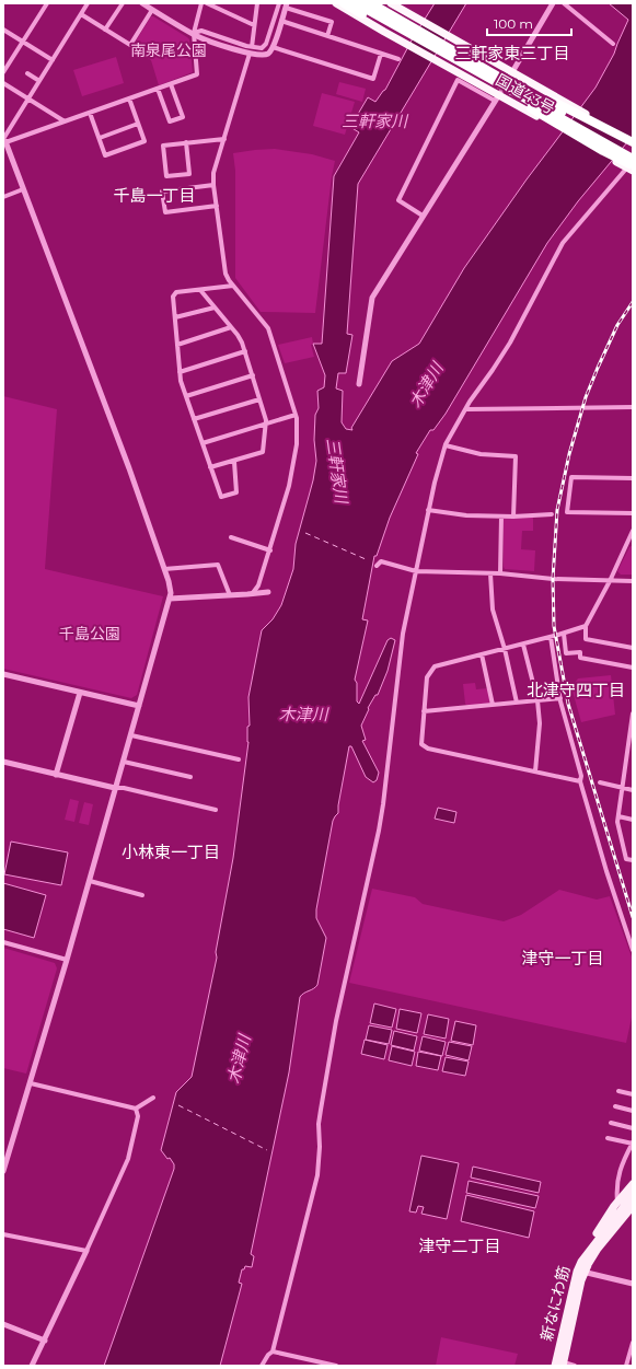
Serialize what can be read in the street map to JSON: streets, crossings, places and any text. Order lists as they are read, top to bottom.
{
  "streets": {
    "highway": ["国道43号"],
    "main road": ["新なにわ筋"]
  },
  "districts": [
    "三軒家東三丁目",
    "千島一丁目",
    "北津守四丁目",
    "小林東一丁目",
    "津守一丁目",
    "津守二丁目"
  ],
  "water": ["三軒家川", "木津川"],
  "parks": ["南泉尾公園", "千島公園"],
  "scale_bar": "100 m"
}
